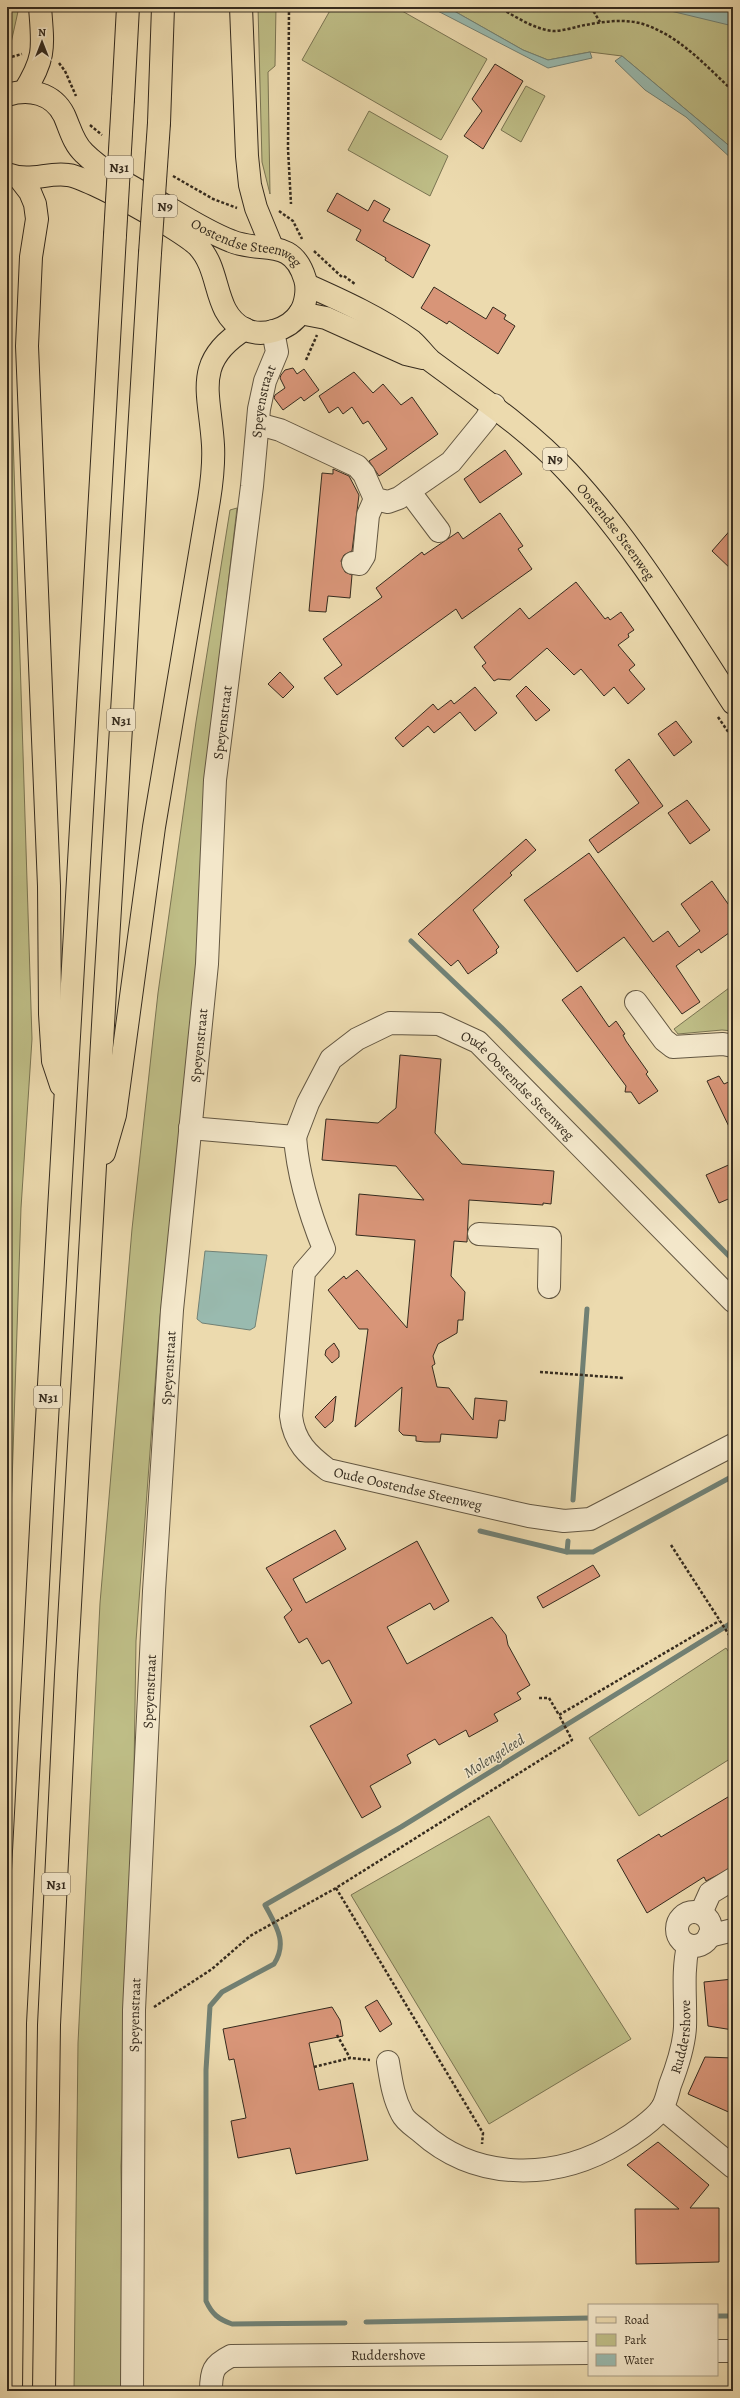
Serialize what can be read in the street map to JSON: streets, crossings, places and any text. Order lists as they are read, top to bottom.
{
  "streets": {
    "main road": ["N31", "N9", "Oostendse Steenweg"],
    "street": ["Speyenstraat", "Oude Oostendse Steenweg", "Ruddershove"]
  },
  "water": ["Molengeleed"],
  "legend": ["Road", "Park", "Water"],
  "north": "top"
}
